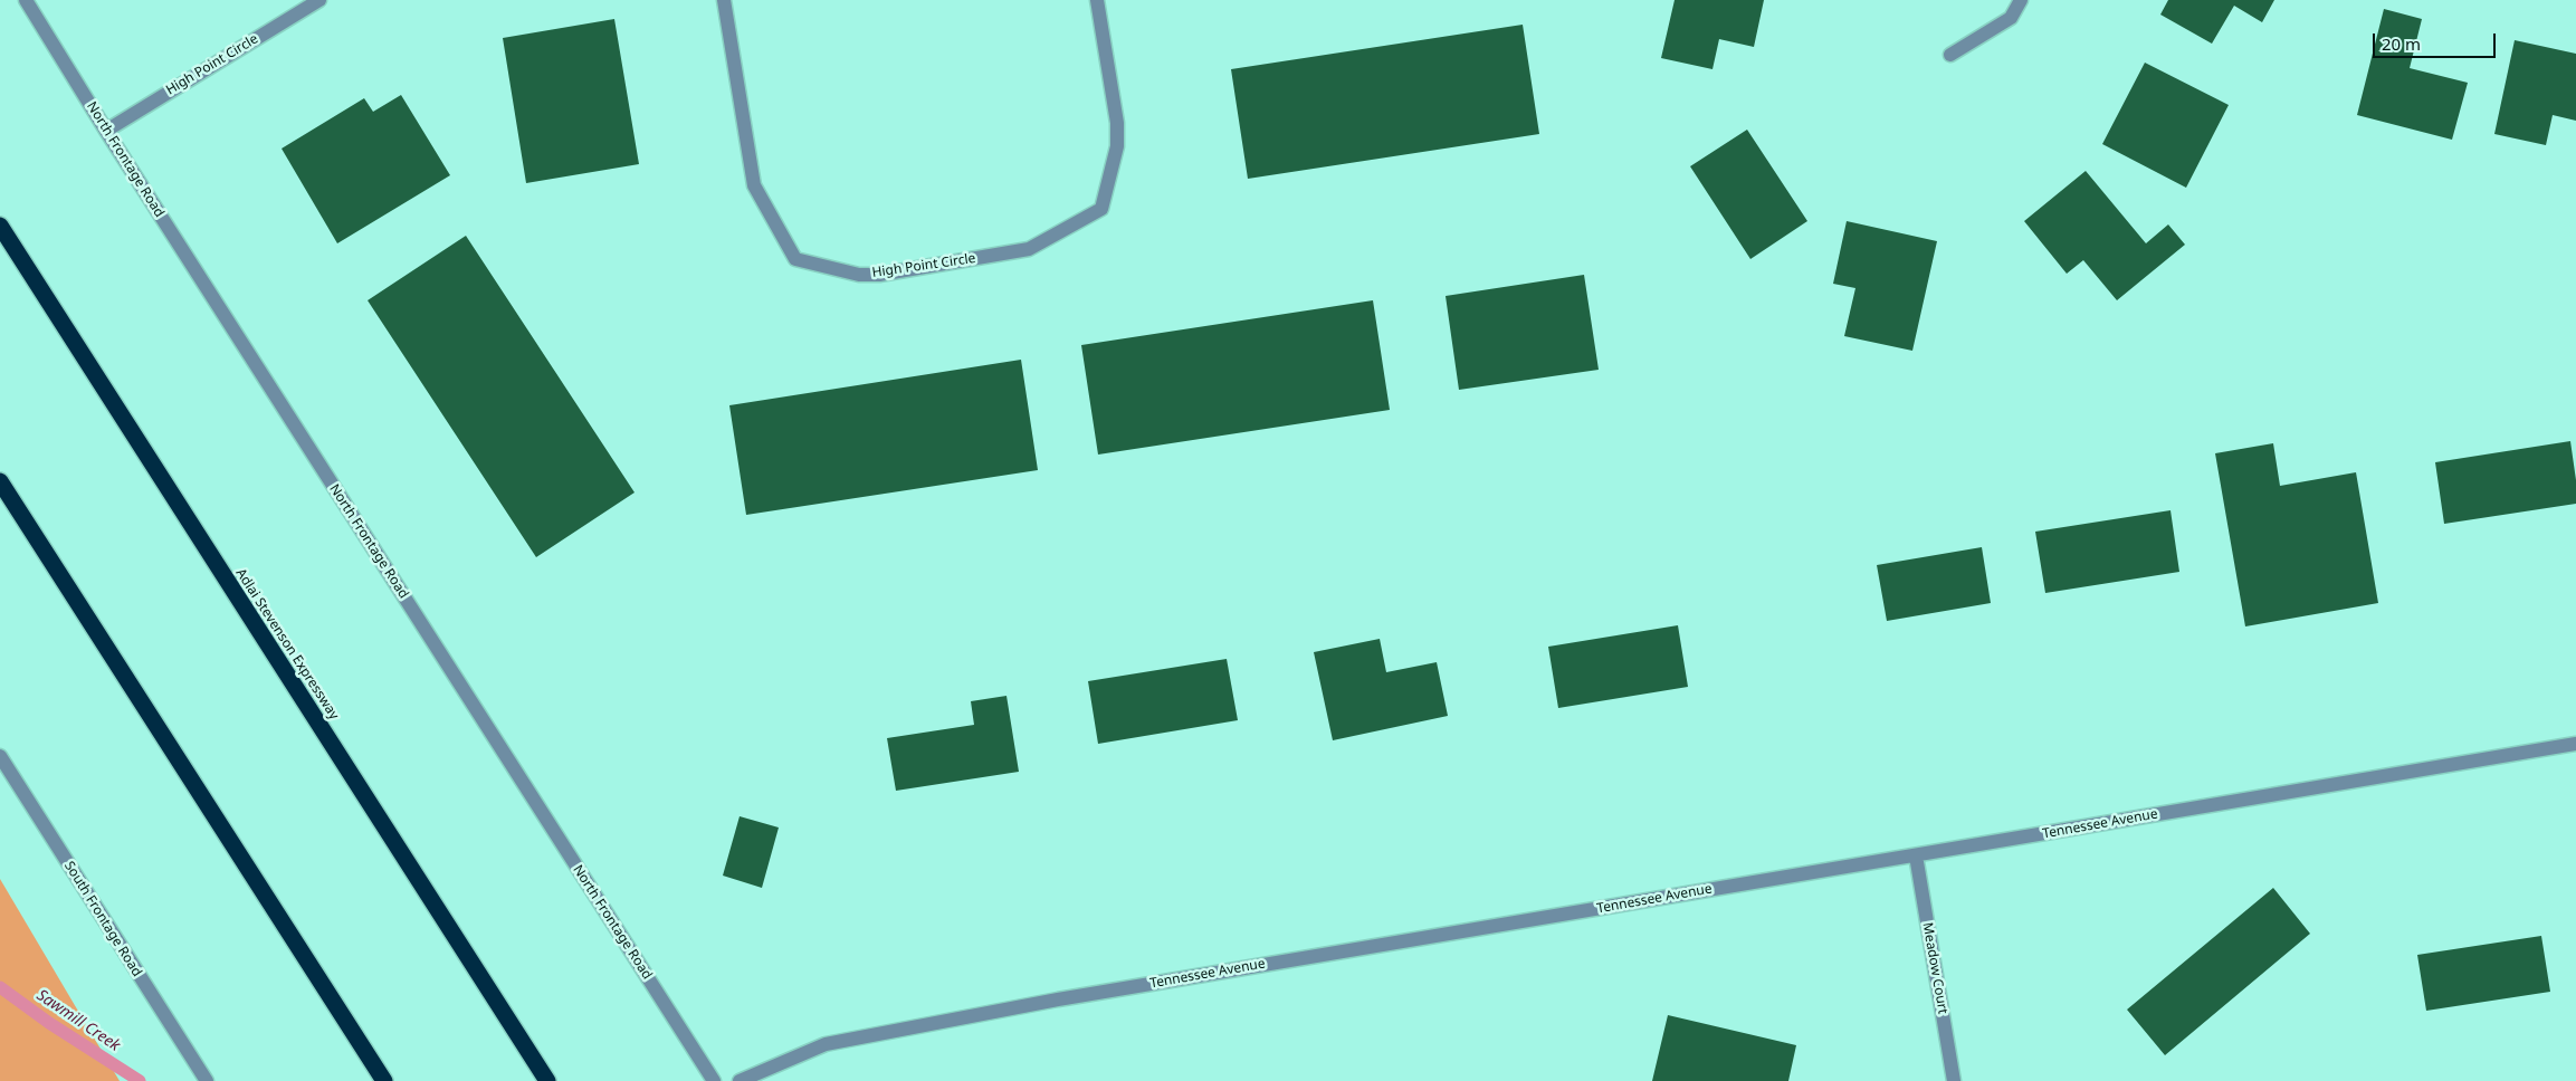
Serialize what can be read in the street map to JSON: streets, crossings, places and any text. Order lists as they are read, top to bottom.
{
  "streets": {
    "highway": ["Adlai Stevenson Expressway"],
    "street": [
      "High Point Circle",
      "North Frontage Road",
      "Tennessee Avenue",
      "South Frontage Road",
      "Meadow Court"
    ]
  },
  "crossings": [
    ["High Point Circle", "North Frontage Road"],
    ["Tennessee Avenue", "Meadow Court"]
  ],
  "water": ["Sawmill Creek"],
  "scale_bar": "20 m"
}
